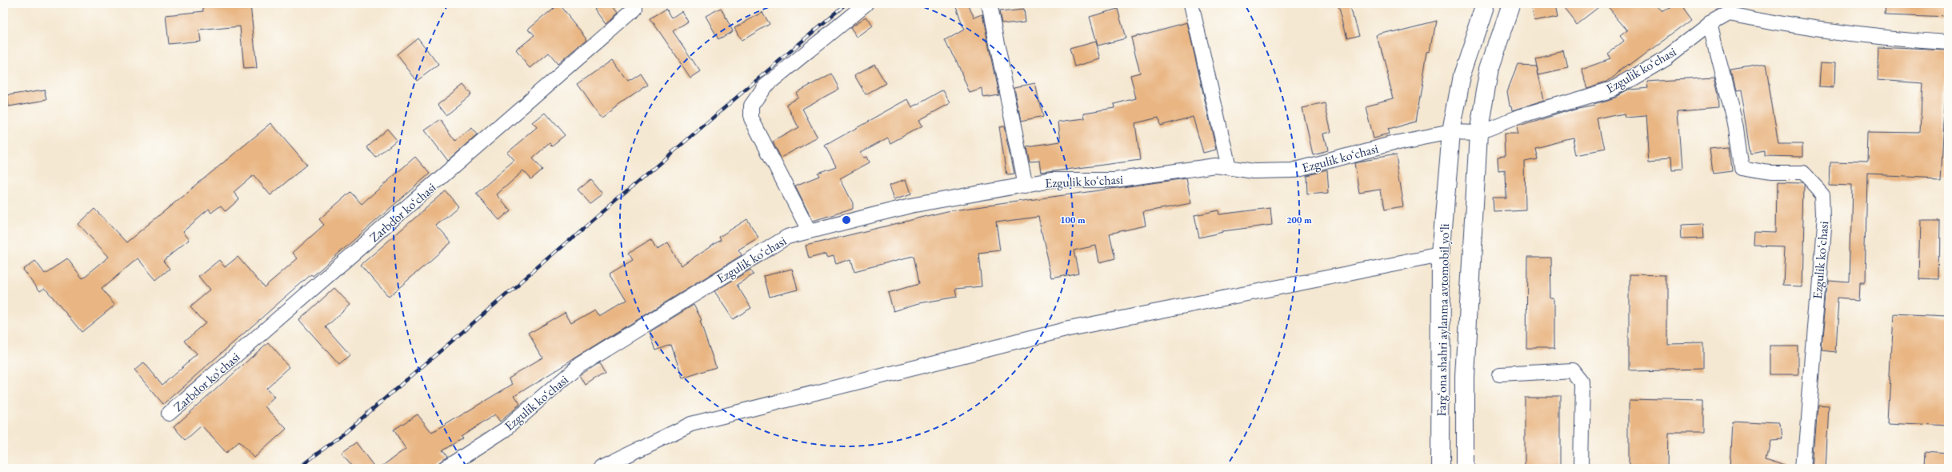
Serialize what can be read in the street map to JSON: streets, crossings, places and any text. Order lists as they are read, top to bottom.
{
  "streets": {
    "highway": ["Fargʻona shahri aylanma avtomobil yoʻli"],
    "street": ["Ezgulik koʻchasi", "Zarbdor koʻchasi"]
  },
  "crossings": [
    ["Ezgulik koʻchasi", "Fargʻona shahri aylanma avtomobil yoʻli"]
  ],
  "rings": ["100 m", "200 m"]
}
